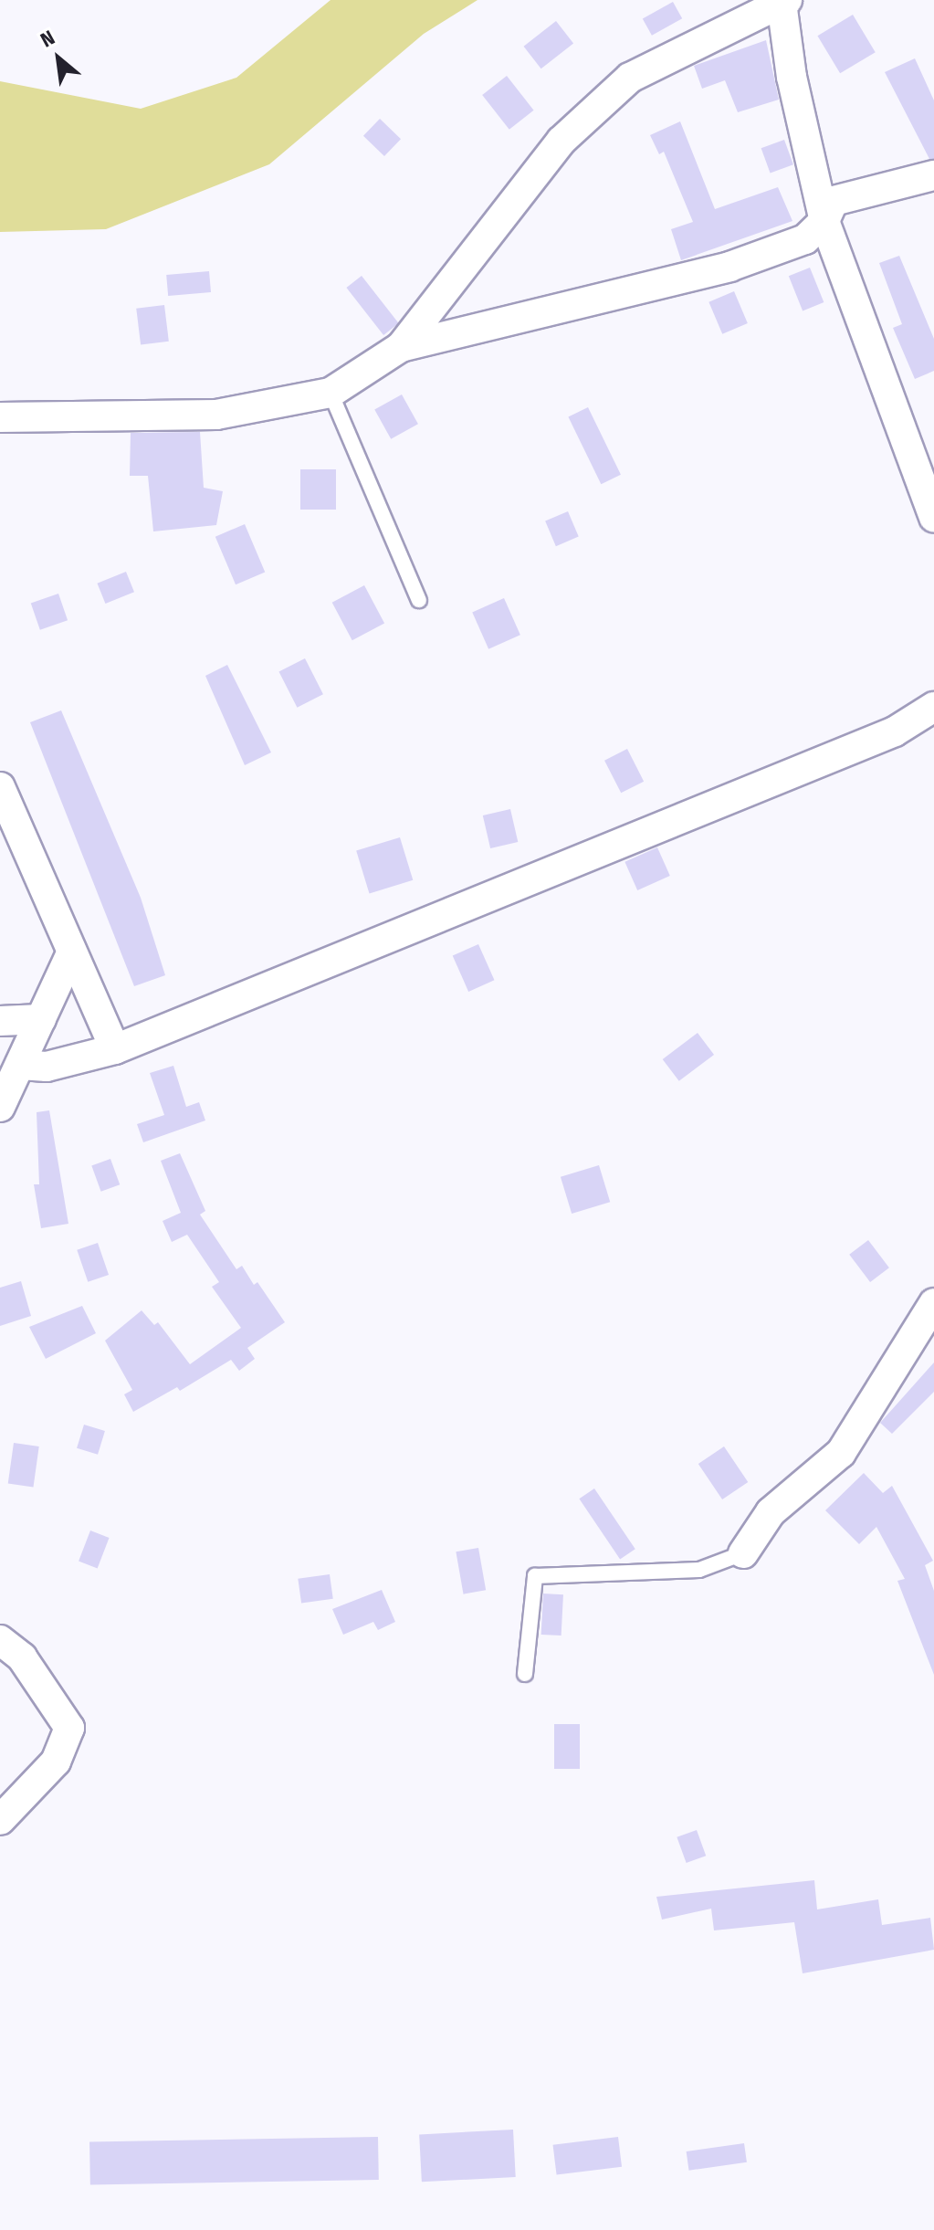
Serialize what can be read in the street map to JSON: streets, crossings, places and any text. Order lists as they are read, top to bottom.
{
  "north": "top left"
}
